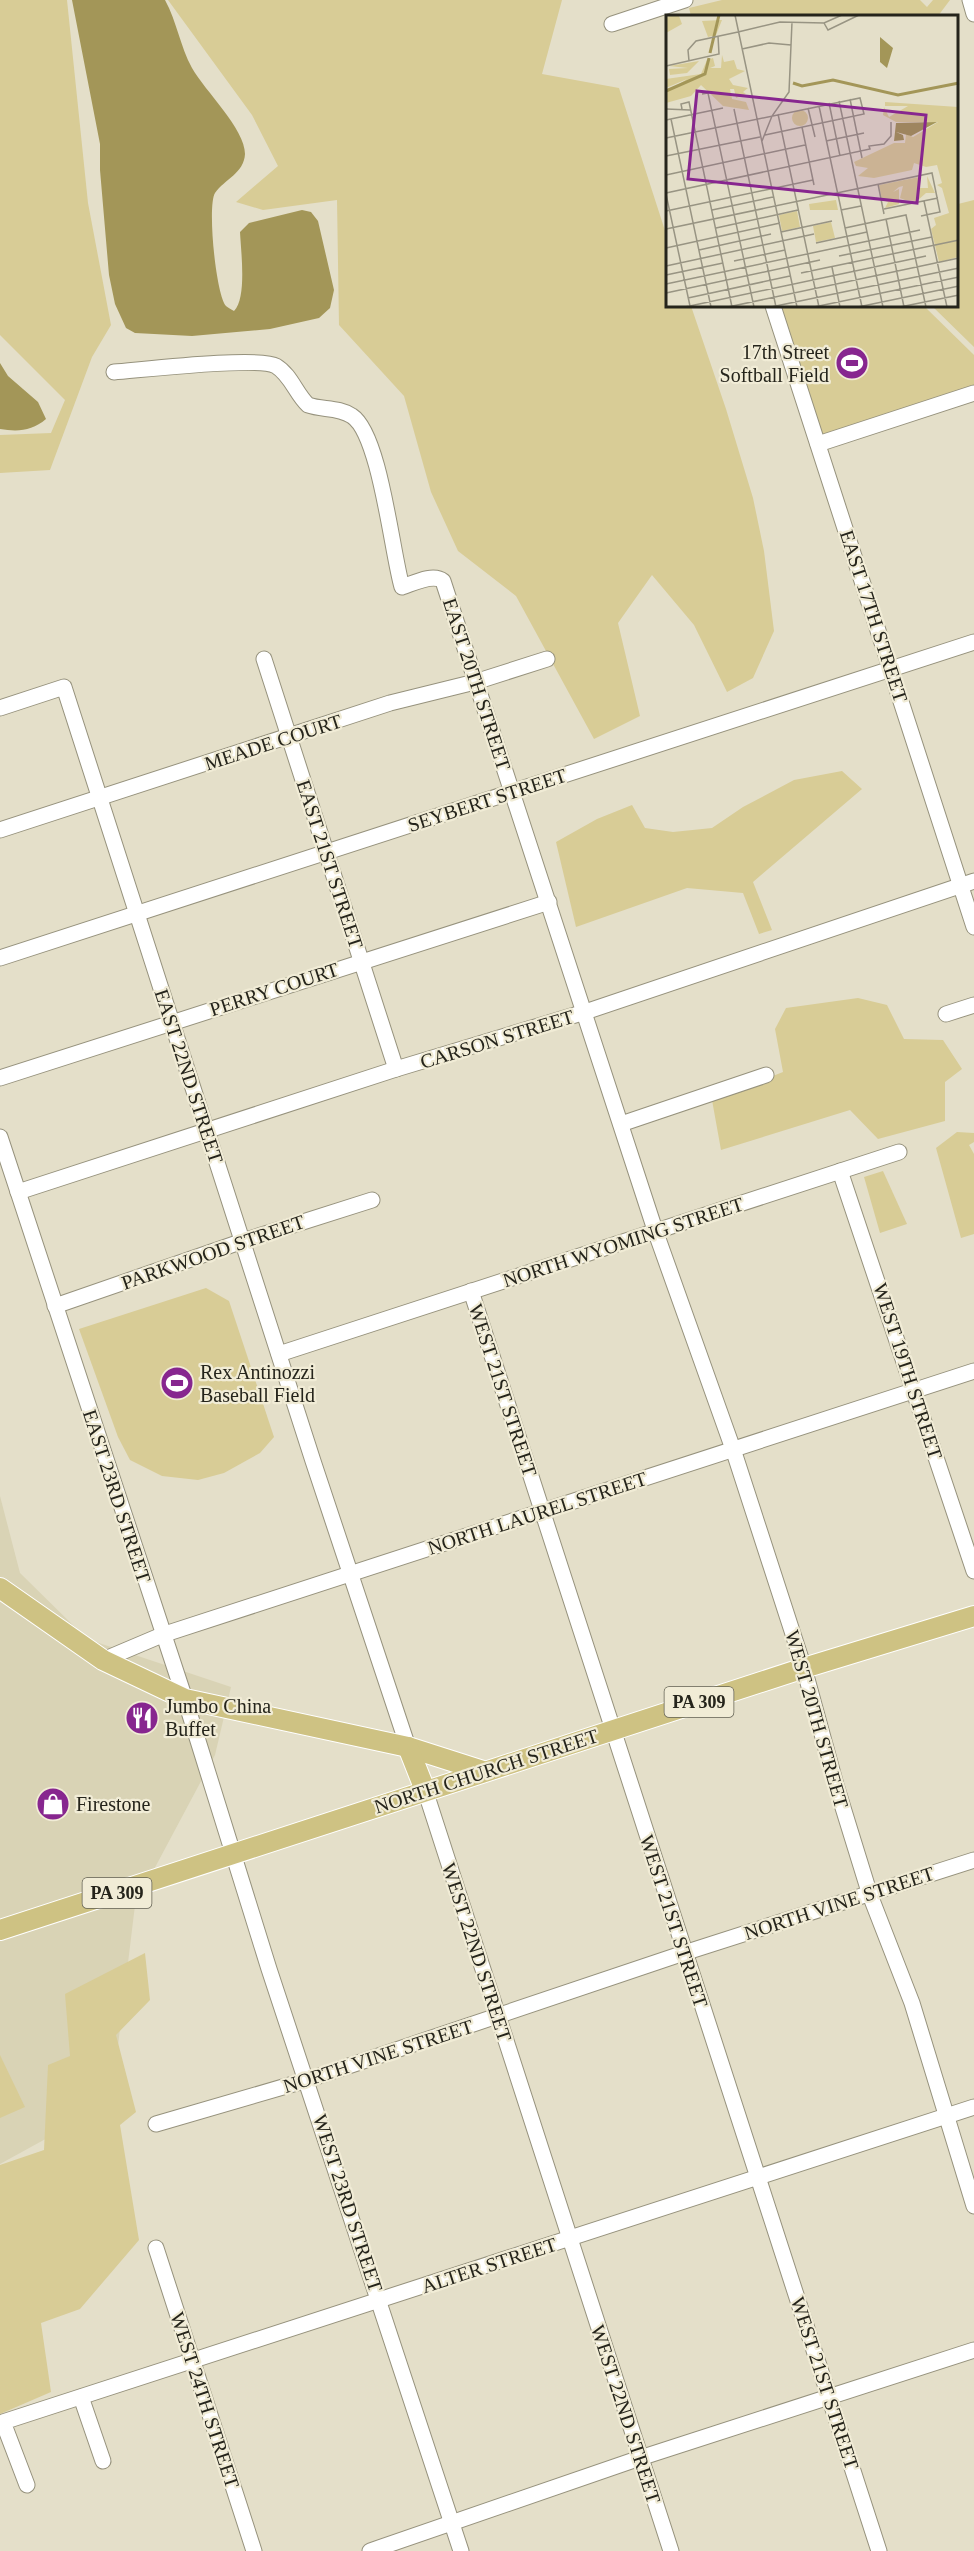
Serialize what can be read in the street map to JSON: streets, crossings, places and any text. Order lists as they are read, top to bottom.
{
  "streets": {
    "main road": ["PA 309", "NORTH CHURCH STREET", "WEST 22ND STREET"],
    "street": [
      "EAST 17TH STREET",
      "EAST 20TH STREET",
      "MEADE COURT",
      "SEYBERT STREET",
      "EAST 21ST STREET",
      "PERRY COURT",
      "CARSON STREET",
      "EAST 22ND STREET",
      "NORTH WYOMING STREET",
      "PARKWOOD STREET",
      "WEST 19TH STREET",
      "WEST 21ST STREET",
      "EAST 23RD STREET",
      "NORTH LAUREL STREET",
      "WEST 20TH STREET",
      "NORTH VINE STREET",
      "WEST 23RD STREET",
      "ALTER STREET",
      "WEST 24TH STREET"
    ]
  },
  "crossings": [
    ["EAST 17TH STREET", "SEYBERT STREET"],
    ["EAST 17TH STREET", "CARSON STREET"],
    ["EAST 20TH STREET", "MEADE COURT"],
    ["EAST 20TH STREET", "SEYBERT STREET"],
    ["EAST 20TH STREET", "PERRY COURT"],
    ["EAST 20TH STREET", "CARSON STREET"],
    ["EAST 20TH STREET", "NORTH WYOMING STREET"],
    ["EAST 20TH STREET", "WEST 20TH STREET"],
    ["MEADE COURT", "EAST 21ST STREET"],
    ["MEADE COURT", "EAST 22ND STREET"],
    ["SEYBERT STREET", "EAST 21ST STREET"],
    ["SEYBERT STREET", "EAST 22ND STREET"],
    ["EAST 21ST STREET", "PERRY COURT"],
    ["EAST 21ST STREET", "CARSON STREET"],
    ["PERRY COURT", "EAST 22ND STREET"],
    ["CARSON STREET", "EAST 22ND STREET"],
    ["CARSON STREET", "EAST 23RD STREET"],
    ["EAST 22ND STREET", "NORTH WYOMING STREET"],
    ["EAST 22ND STREET", "PARKWOOD STREET"],
    ["EAST 22ND STREET", "WEST 22ND STREET"],
    ["NORTH WYOMING STREET", "WEST 19TH STREET"],
    ["NORTH WYOMING STREET", "WEST 21ST STREET"],
    ["NORTH WYOMING STREET", "WEST 20TH STREET"],
    ["NORTH WYOMING STREET", "WEST 22ND STREET"],
    ["PARKWOOD STREET", "EAST 23RD STREET"],
    ["WEST 19TH STREET", "NORTH LAUREL STREET"],
    ["WEST 21ST STREET", "NORTH LAUREL STREET"],
    ["WEST 21ST STREET", "NORTH CHURCH STREET"],
    ["WEST 21ST STREET", "NORTH VINE STREET"],
    ["WEST 21ST STREET", "ALTER STREET"],
    ["EAST 23RD STREET", "NORTH LAUREL STREET"],
    ["EAST 23RD STREET", "NORTH CHURCH STREET"],
    ["EAST 23RD STREET", "WEST 23RD STREET"],
    ["NORTH LAUREL STREET", "WEST 20TH STREET"],
    ["NORTH LAUREL STREET", "WEST 22ND STREET"],
    ["WEST 20TH STREET", "NORTH CHURCH STREET"],
    ["WEST 20TH STREET", "NORTH VINE STREET"],
    ["WEST 20TH STREET", "ALTER STREET"],
    ["NORTH CHURCH STREET", "WEST 22ND STREET"],
    ["NORTH CHURCH STREET", "WEST 23RD STREET"],
    ["NORTH VINE STREET", "WEST 22ND STREET"],
    ["NORTH VINE STREET", "WEST 23RD STREET"],
    ["WEST 22ND STREET", "ALTER STREET"],
    ["WEST 23RD STREET", "ALTER STREET"],
    ["ALTER STREET", "WEST 24TH STREET"]
  ],
  "places": {
    "sports": ["17th Street Softball Field", "Rex Antinozzi Baseball Field"],
    "restaurant": ["Jumbo China Buffet"],
    "shop": ["Firestone"]
  }
}
